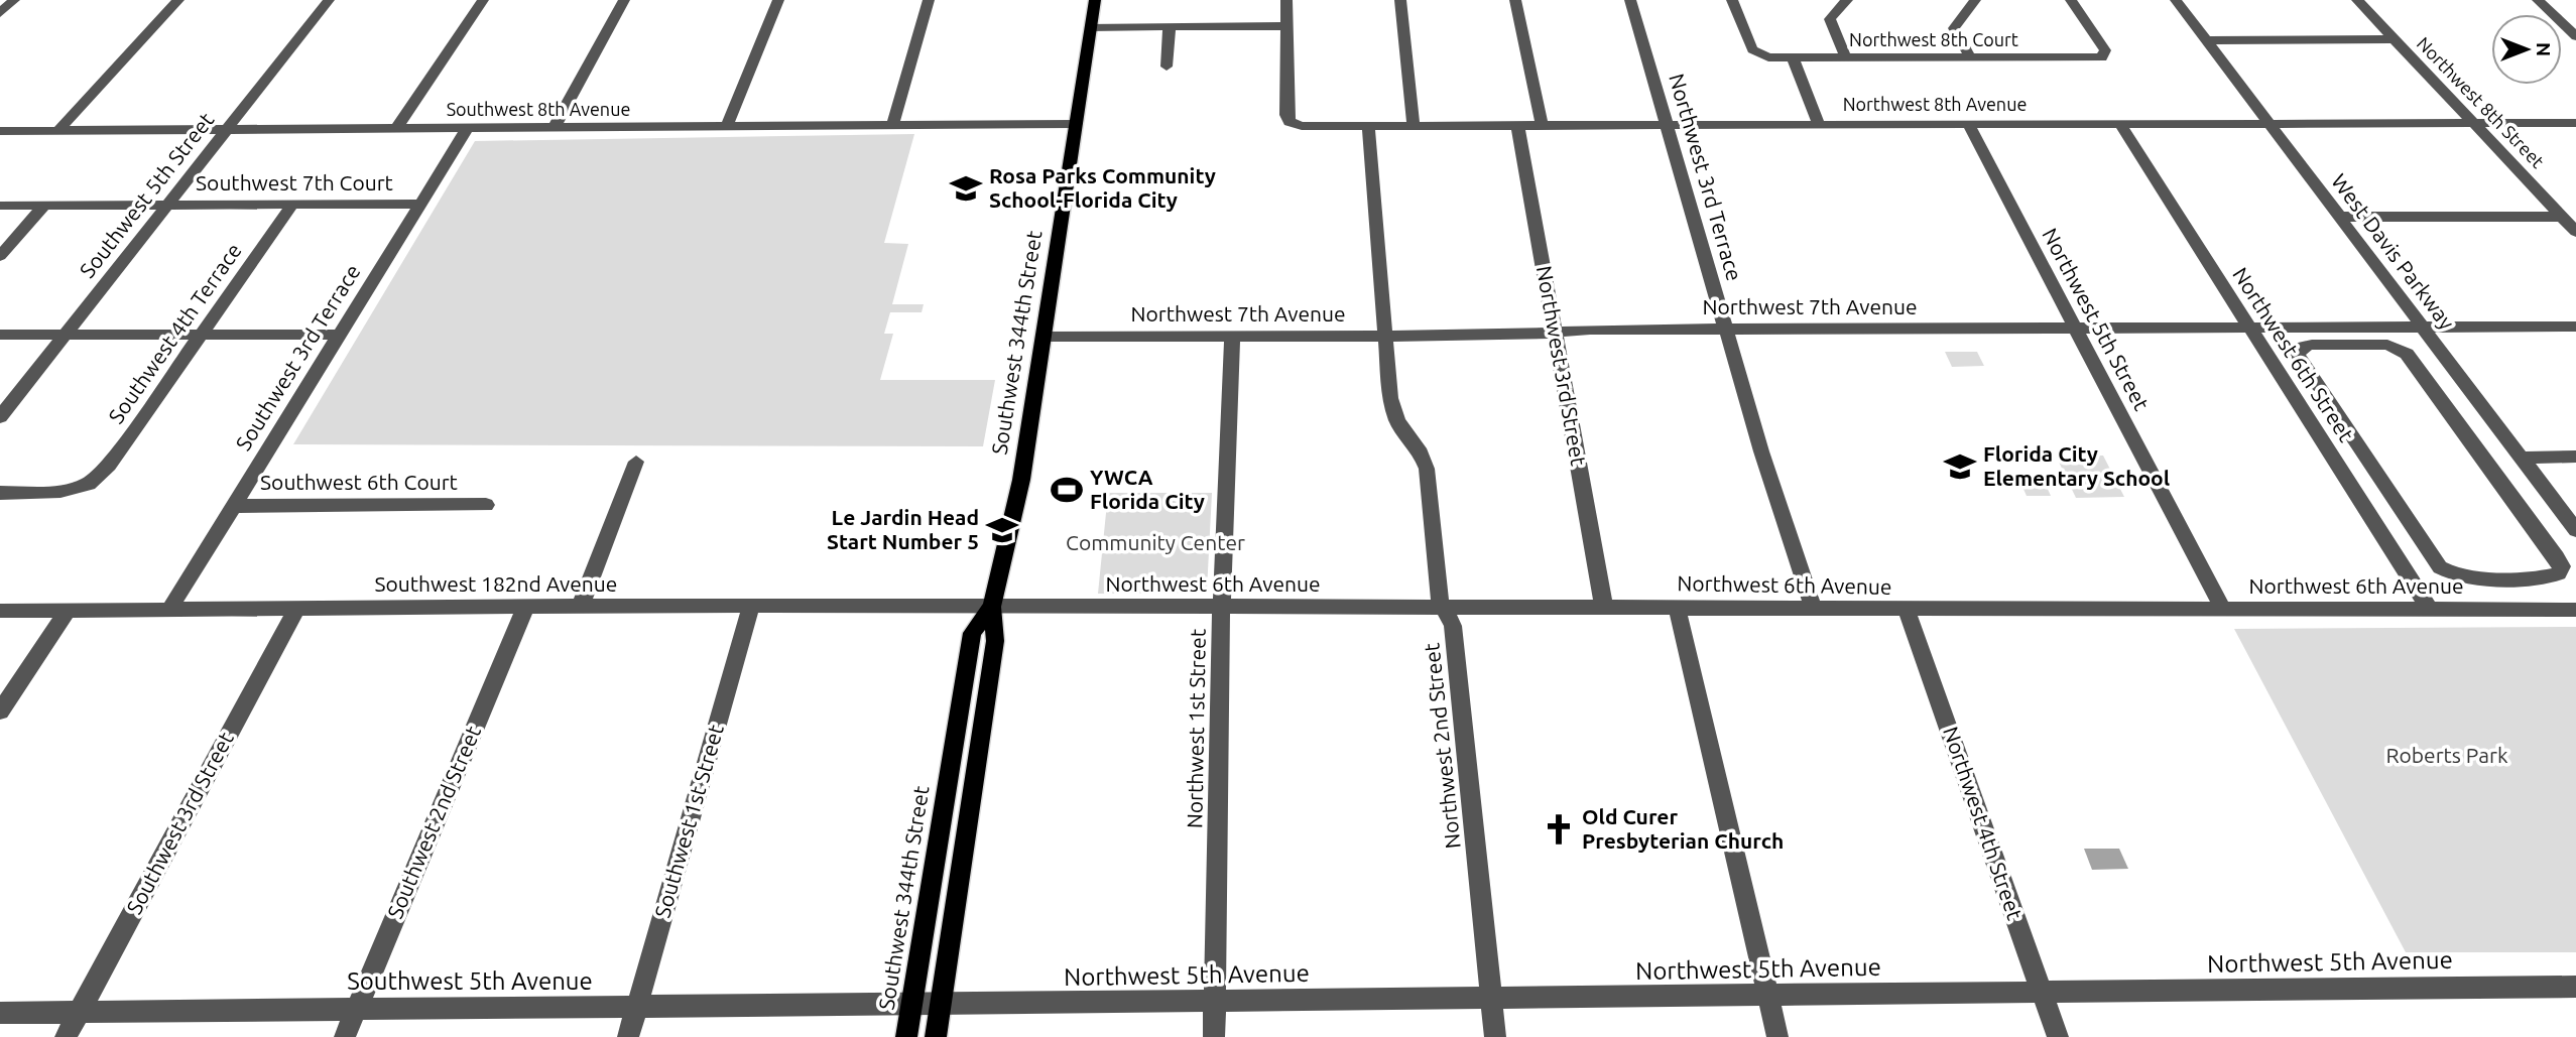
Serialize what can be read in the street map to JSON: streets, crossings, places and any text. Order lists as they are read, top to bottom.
{
  "streets": {
    "main road": ["Southwest 344th Street"],
    "street": [
      "Northwest 8th Court",
      "Northwest 8th Street",
      "Northwest 8th Avenue",
      "Southwest 8th Avenue",
      "Northwest 3rd Terrace",
      "Southwest 7th Court",
      "Southwest 5th Street",
      "West Davis Parkway",
      "Northwest 7th Avenue",
      "Northwest 5th Street",
      "Southwest 4th Terrace",
      "Northwest 6th Street",
      "Southwest 3rd Terrace",
      "Northwest 3rd Street",
      "Southwest 6th Court",
      "Southwest 182nd Avenue",
      "Northwest 6th Avenue",
      "Northwest 1st Street",
      "Northwest 2nd Street",
      "Southwest 1st Street",
      "Southwest 2nd Street",
      "Southwest 3rd Street",
      "Northwest 4th Street",
      "Northwest 5th Avenue",
      "Southwest 5th Avenue"
    ]
  },
  "crossings": [
    ["Northwest 8th Street", "Northwest 8th Avenue"],
    ["Northwest 8th Avenue", "Northwest 3rd Terrace"],
    ["Northwest 8th Avenue", "West Davis Parkway"],
    ["Northwest 8th Avenue", "Northwest 5th Street"],
    ["Northwest 8th Avenue", "Northwest 6th Street"],
    ["Northwest 8th Avenue", "Northwest 3rd Street"],
    ["Northwest 8th Avenue", "Northwest 2nd Street"],
    ["Southwest 8th Avenue", "Southwest 5th Street"],
    ["Southwest 8th Avenue", "Southwest 344th Street"],
    ["Southwest 8th Avenue", "Southwest 3rd Terrace"],
    ["Northwest 3rd Terrace", "Northwest 7th Avenue"],
    ["Northwest 3rd Terrace", "Northwest 6th Avenue"],
    ["Southwest 7th Court", "Southwest 5th Street"],
    ["Southwest 7th Court", "Southwest 4th Terrace"],
    ["Southwest 7th Court", "Southwest 3rd Terrace"],
    ["West Davis Parkway", "Northwest 7th Avenue"],
    ["Northwest 7th Avenue", "Northwest 5th Street"],
    ["Northwest 7th Avenue", "Southwest 344th Street"],
    ["Northwest 7th Avenue", "Northwest 6th Street"],
    ["Northwest 7th Avenue", "Northwest 3rd Street"],
    ["Northwest 7th Avenue", "Northwest 1st Street"],
    ["Northwest 7th Avenue", "Northwest 2nd Street"],
    ["Northwest 5th Street", "Northwest 6th Avenue"],
    ["Southwest 344th Street", "Southwest 182nd Avenue"],
    ["Southwest 344th Street", "Northwest 6th Avenue"],
    ["Southwest 344th Street", "Northwest 5th Avenue"],
    ["Southwest 344th Street", "Southwest 5th Avenue"],
    ["Northwest 6th Street", "Northwest 6th Avenue"],
    ["Southwest 3rd Terrace", "Southwest 6th Court"],
    ["Southwest 3rd Terrace", "Southwest 182nd Avenue"],
    ["Northwest 3rd Street", "Northwest 6th Avenue"],
    ["Southwest 182nd Avenue", "Northwest 6th Avenue"],
    ["Southwest 182nd Avenue", "Southwest 1st Street"],
    ["Southwest 182nd Avenue", "Southwest 2nd Street"],
    ["Southwest 182nd Avenue", "Southwest 3rd Street"],
    ["Northwest 6th Avenue", "Northwest 1st Street"],
    ["Northwest 6th Avenue", "Northwest 2nd Street"],
    ["Northwest 6th Avenue", "Northwest 4th Street"],
    ["Northwest 1st Street", "Northwest 5th Avenue"],
    ["Northwest 2nd Street", "Northwest 5th Avenue"],
    ["Southwest 1st Street", "Southwest 5th Avenue"],
    ["Southwest 2nd Street", "Southwest 5th Avenue"],
    ["Southwest 3rd Street", "Southwest 5th Avenue"],
    ["Northwest 4th Street", "Northwest 5th Avenue"],
    ["Northwest 5th Avenue", "Southwest 5th Avenue"]
  ],
  "parks": ["Community Center", "Roberts Park"],
  "places": {
    "school or university": ["Rosa Parks Community School-Florida City", "Florida City Elementary School", "Le Jardin Head Start Number 5"],
    "sports": ["YWCA Florida City"],
    "church": ["Old Curer Presbyterian Church"]
  },
  "north": "right"
}
